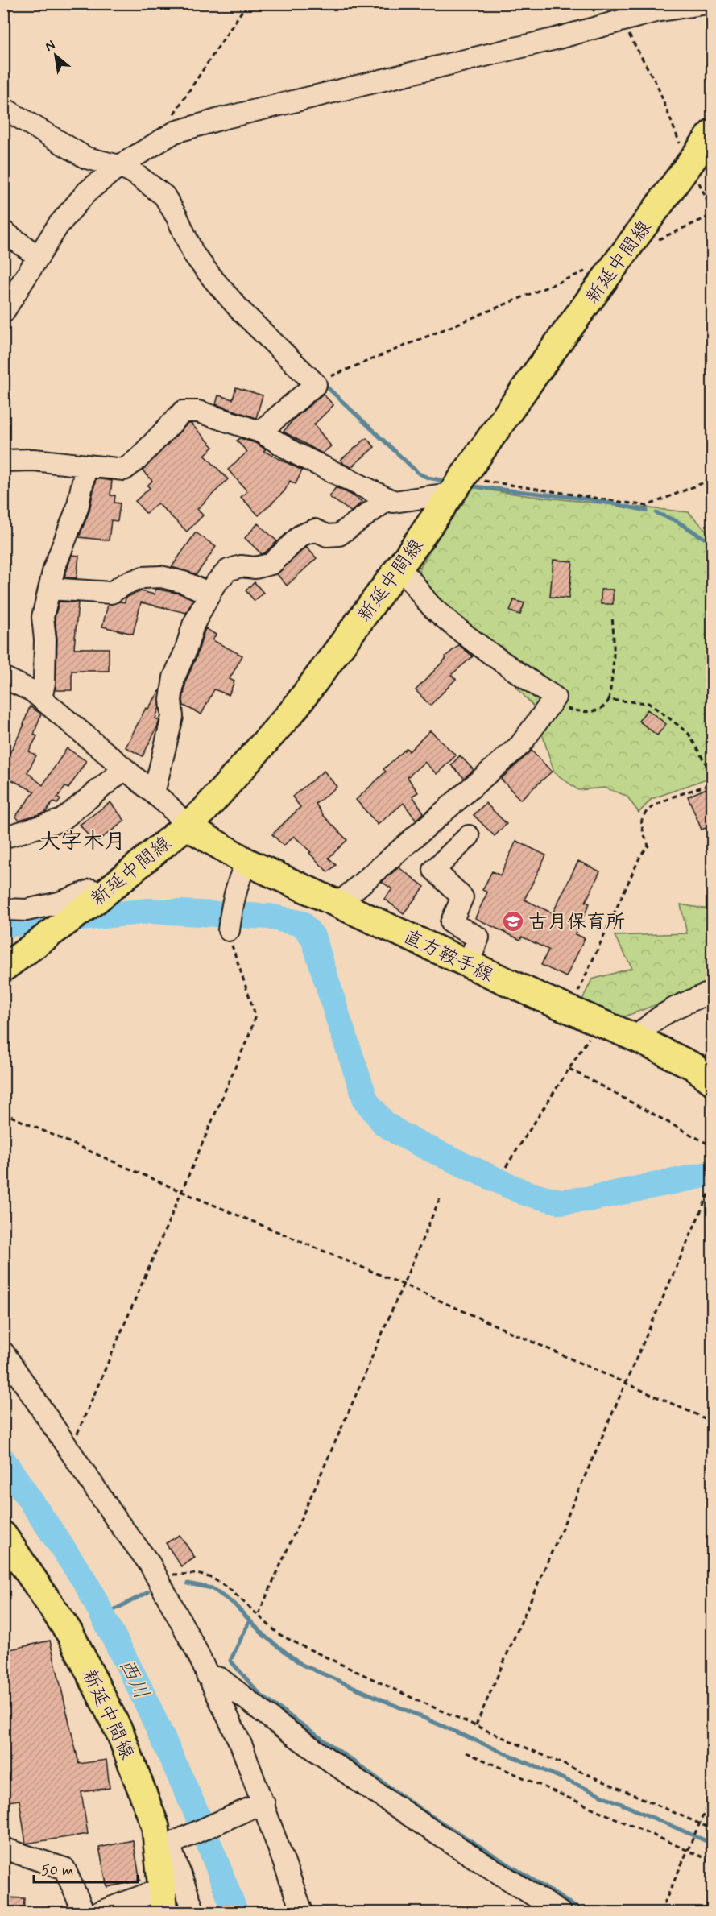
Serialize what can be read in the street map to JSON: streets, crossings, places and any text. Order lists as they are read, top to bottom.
{
  "streets": {
    "main road": ["新延中間線", "直方鞍手線"]
  },
  "crossings": [
    ["新延中間線", "直方鞍手線"]
  ],
  "districts": ["大字木月"],
  "water": ["西川"],
  "places": {
    "school or university": ["古月保育所"]
  },
  "scale_bar": "50 m",
  "north": "top left"
}
